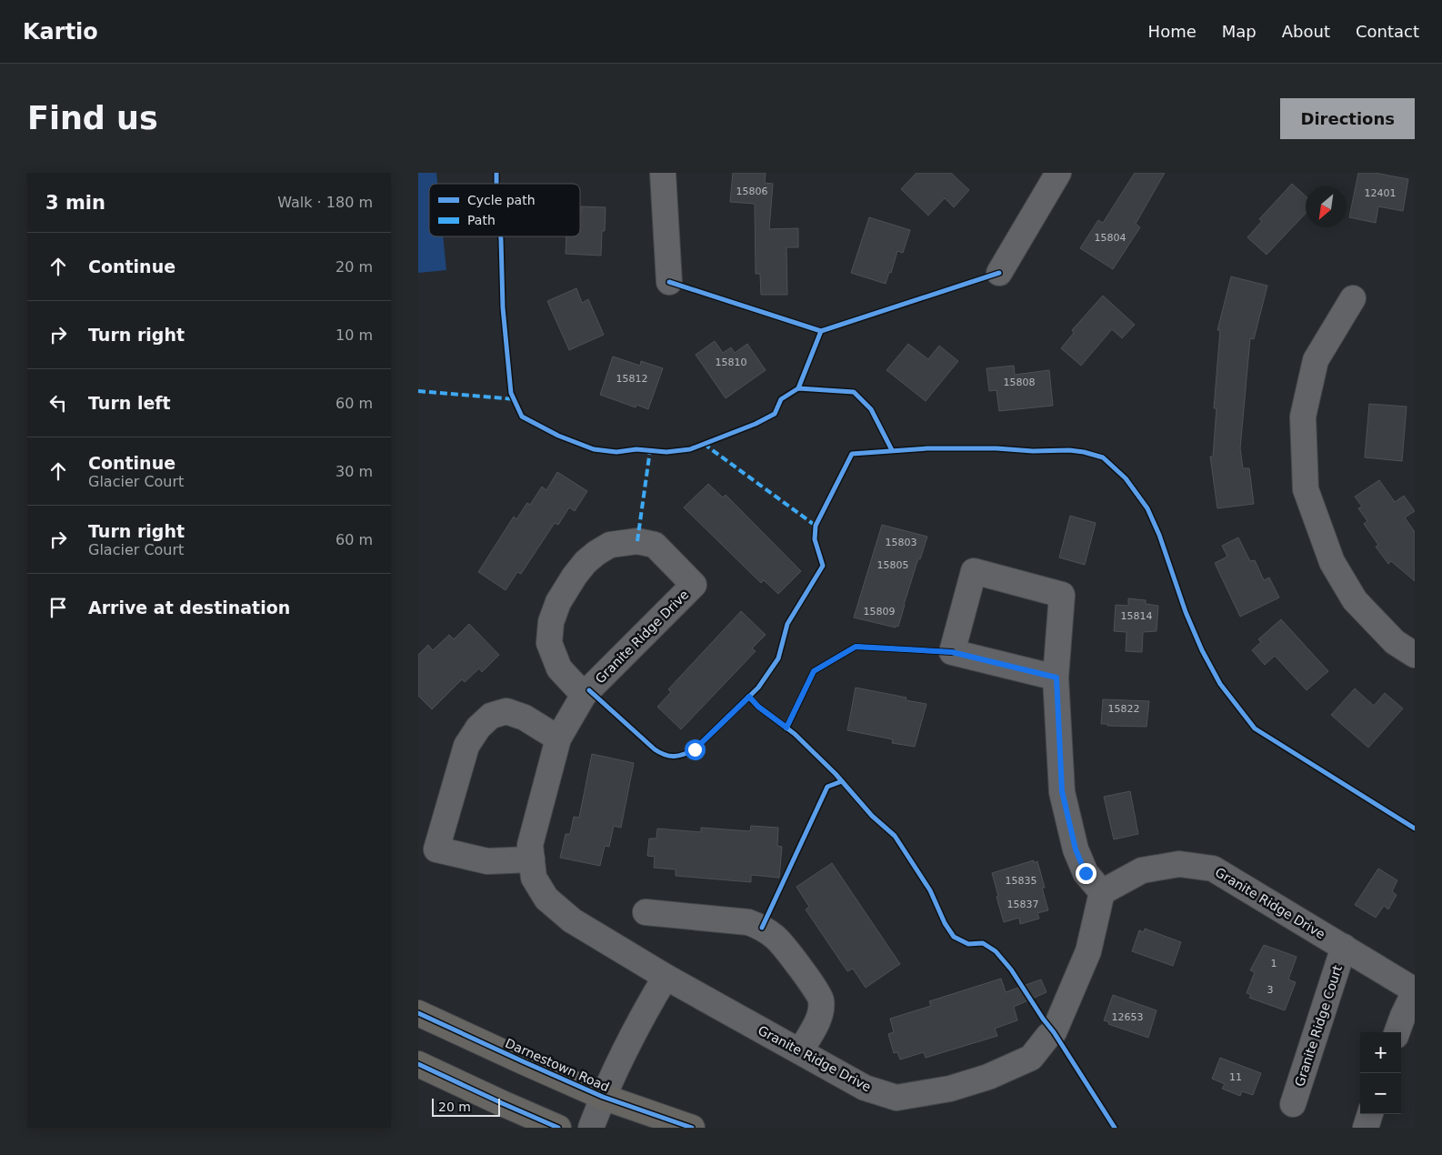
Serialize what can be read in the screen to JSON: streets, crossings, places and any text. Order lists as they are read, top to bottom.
{
  "streets": {
    "main road": ["Darnestown Road"],
    "street": ["Granite Ridge Drive", "Granite Ridge Court"]
  },
  "crossings": [
    ["Granite Ridge Drive", "Granite Ridge Court"]
  ],
  "house_numbers": [
    "15806",
    "12401",
    "15804",
    "15810",
    "15812",
    "15808",
    "15803",
    "15805",
    "15809",
    "15814",
    "15822",
    "15835",
    "15837",
    "1",
    "3",
    "12653",
    "11"
  ],
  "legend": ["Cycle path", "Path"],
  "scale_bar": "20 m",
  "north": "bottom left",
  "page": {
    "header": "Kartio",
    "nav": [
      "Home",
      "Map",
      "About",
      "Contact"
    ],
    "buttons": "Directions",
    "title": "Find us",
    "heading": ["3 min", "Walk · 180 m"],
    "list": [
      ["Continue", "20 m"],
      ["Turn right", "10 m"],
      ["Turn left", "60 m"],
      ["Continue", "Glacier Court", "30 m"],
      ["Turn right", "Glacier Court", "60 m"],
      "Arrive at destination"
    ],
    "map_buttons": ["+", "−"],
    "scale": "20 m"
  }
}
